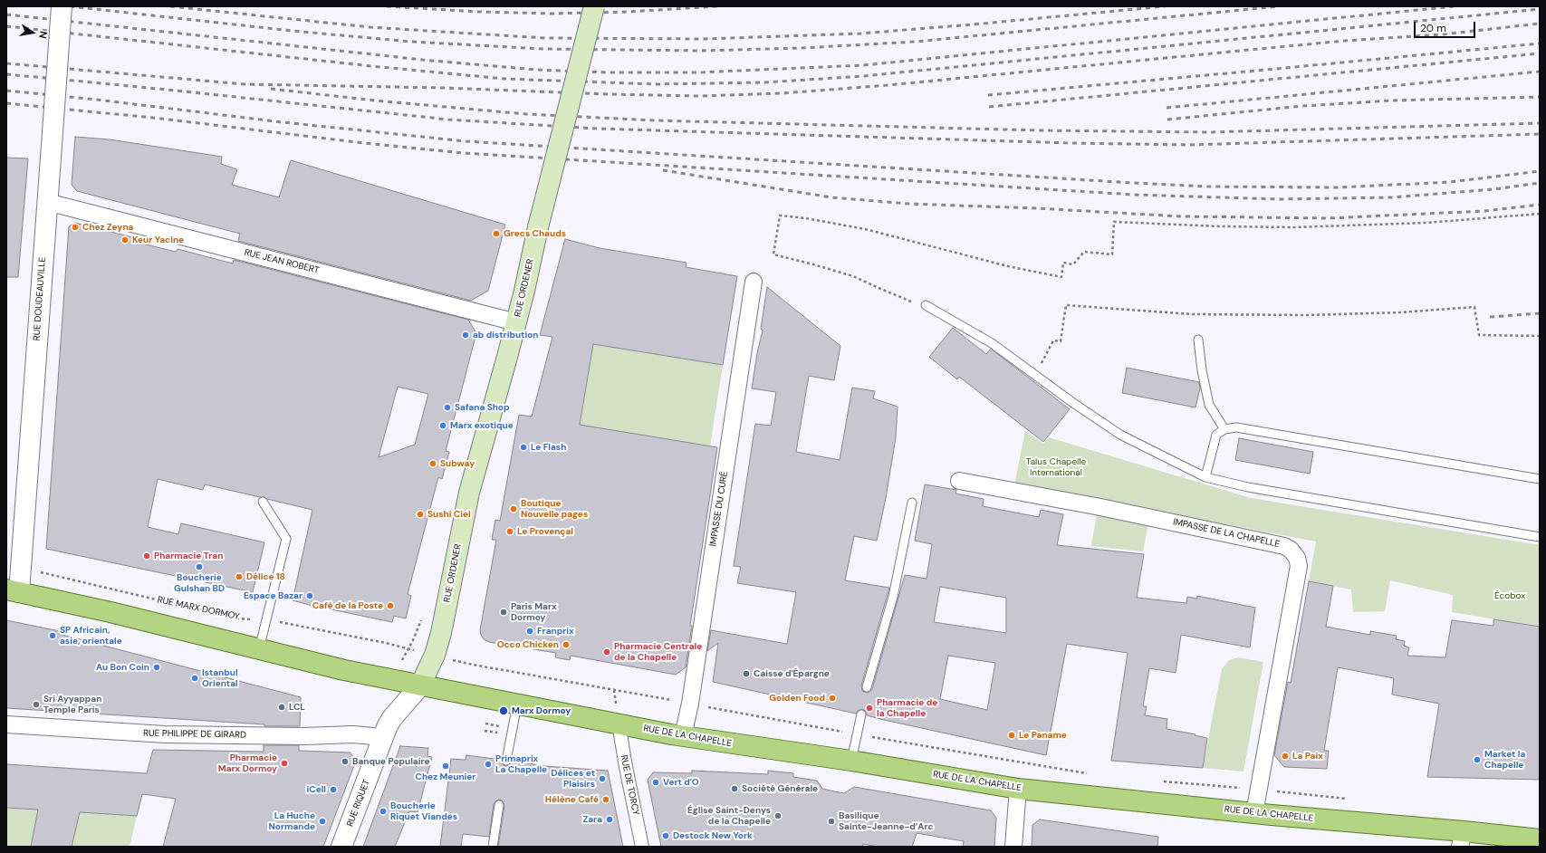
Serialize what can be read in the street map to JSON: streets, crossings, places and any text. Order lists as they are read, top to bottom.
{
  "streets": {
    "main road": ["RUE ORDENER", "RUE DE LA CHAPELLE"],
    "street": [
      "RUE JEAN ROBERT",
      "RUE DOUDEAUVILLE",
      "IMPASSE DU CURÉ",
      "IMPASSE DE LA CHAPELLE",
      "RUE PHILIPPE DE GIRARD",
      "RUE DE TORCY",
      "RUE RIQUET"
    ],
    "path": ["RUE MARX DORMOY"]
  },
  "crossings": [
    ["RUE JEAN ROBERT", "RUE ORDENER"],
    ["RUE JEAN ROBERT", "RUE DOUDEAUVILLE"],
    ["RUE ORDENER", "RUE MARX DORMOY"],
    ["RUE ORDENER", "RUE DE LA CHAPELLE"],
    ["RUE ORDENER", "RUE RIQUET"],
    ["RUE DOUDEAUVILLE", "RUE MARX DORMOY"],
    ["IMPASSE DU CURÉ", "RUE DE LA CHAPELLE"],
    ["IMPASSE DE LA CHAPELLE", "RUE DE LA CHAPELLE"],
    ["RUE PHILIPPE DE GIRARD", "RUE RIQUET"],
    ["RUE DE LA CHAPELLE", "RUE DE TORCY"],
    ["RUE DE LA CHAPELLE", "RUE RIQUET"]
  ],
  "parks": ["Talus Chapelle International", "Écobox"],
  "places": [
    "Chez Zeyna",
    "Grecs Chauds",
    "Keur Yacine",
    "ab distribution",
    "Safana Shop",
    "Marx exotique",
    "Le Flash",
    "Subway",
    "Boutique Nouvelle pages",
    "Sushi Ciel",
    "Le Provençal",
    "Pharmacie Tran",
    "Boucherie Gulshan BD",
    "Délice 18",
    "Espace Bazar",
    "Café de la Poste",
    "Paris Marx Dormoy",
    "Franprix",
    "SP Africain, asie, orientale",
    "Occo Chicken",
    "Pharmacie Centrale de la Chapelle",
    "Au Bon Coin",
    "Caisse d'Épargne",
    "Istanbul Oriental",
    "Golden Food",
    "Sri Ayyappan Temple Paris",
    "LCL",
    "Pharmacie de la Chapelle",
    "Marx Dormoy",
    "Le Paname",
    "La Paix",
    "Market la Chapelle",
    "Banque Populaire",
    "Pharmacie Marx Dormoy",
    "Primaprix La Chapelle",
    "Chez Meunier",
    "Délices et Plaisirs",
    "Vert d'O",
    "Société Générale",
    "iCell",
    "Hélène Café",
    "Boucherie Riquet Viandes",
    "Église Saint-Denys de la Chapelle",
    "Zara",
    "La Huche Normande",
    "Basilique Sainte-Jeanne-d’Arc",
    "Destock New York"
  ],
  "scale_bar": "20 m",
  "north": "right"
}
